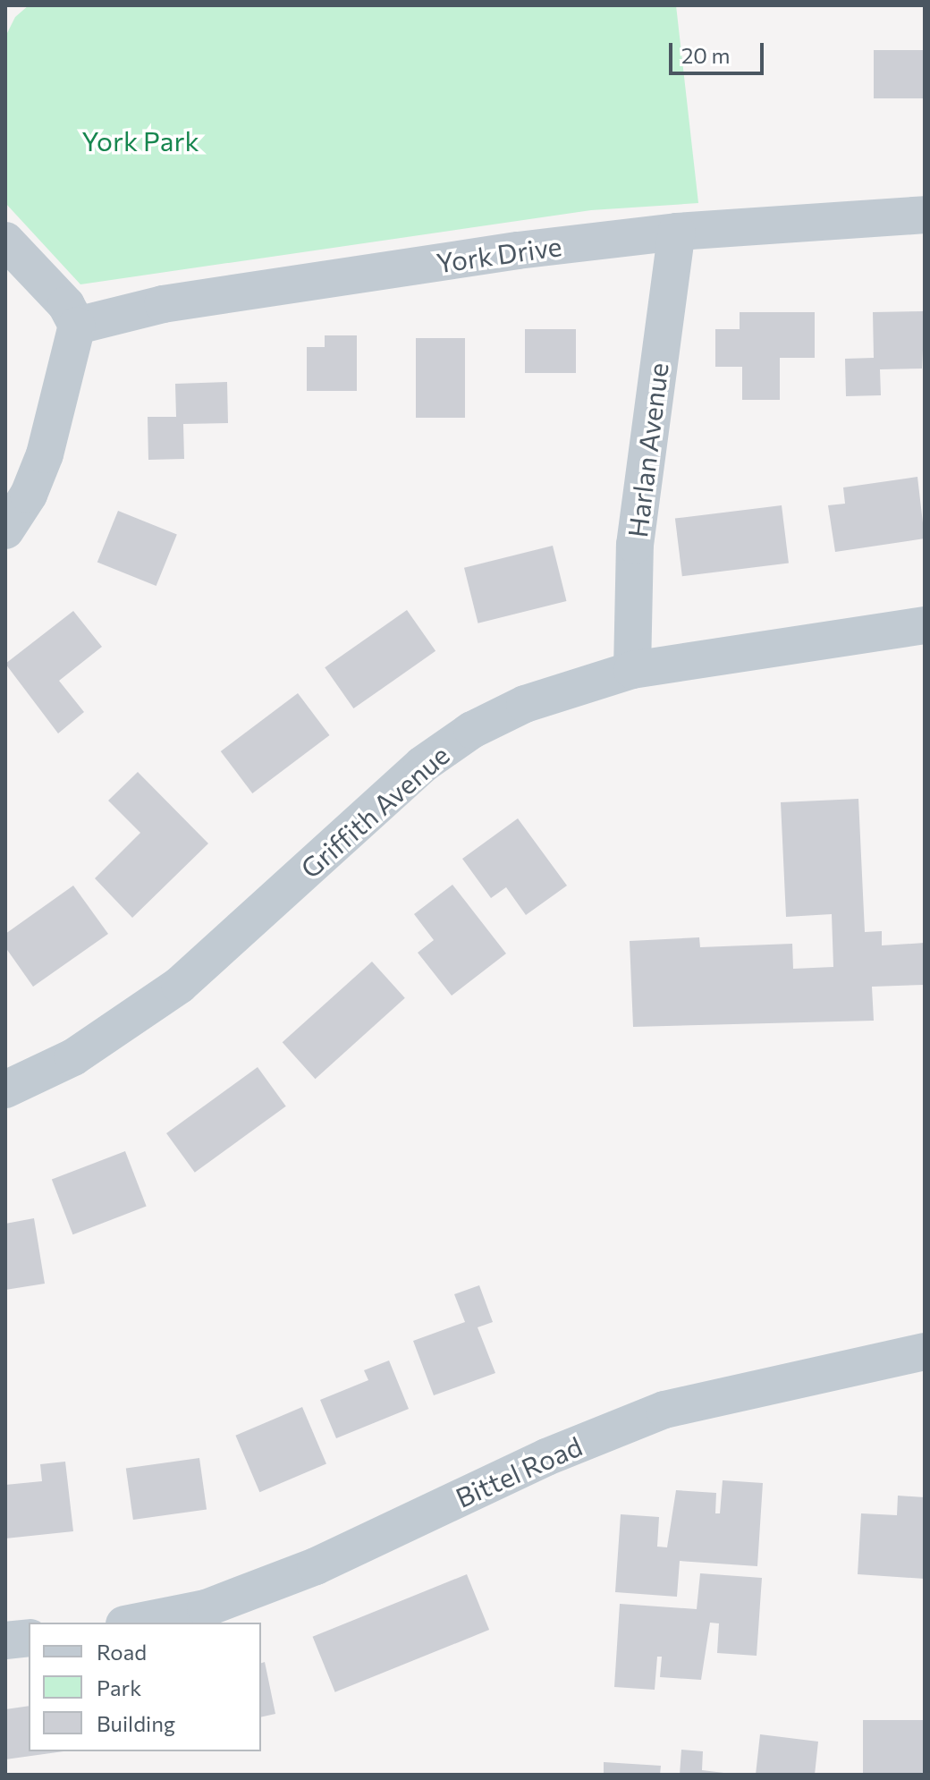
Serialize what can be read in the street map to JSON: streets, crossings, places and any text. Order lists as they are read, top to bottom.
{
  "streets": {
    "street": [
      "York Drive",
      "Harlan Avenue",
      "Griffith Avenue",
      "Bittel Road"
    ]
  },
  "crossings": [
    ["York Drive", "Harlan Avenue"],
    ["Harlan Avenue", "Griffith Avenue"]
  ],
  "parks": ["York Park"],
  "legend": ["Road", "Park", "Building"],
  "scale_bar": "20 m"
}
